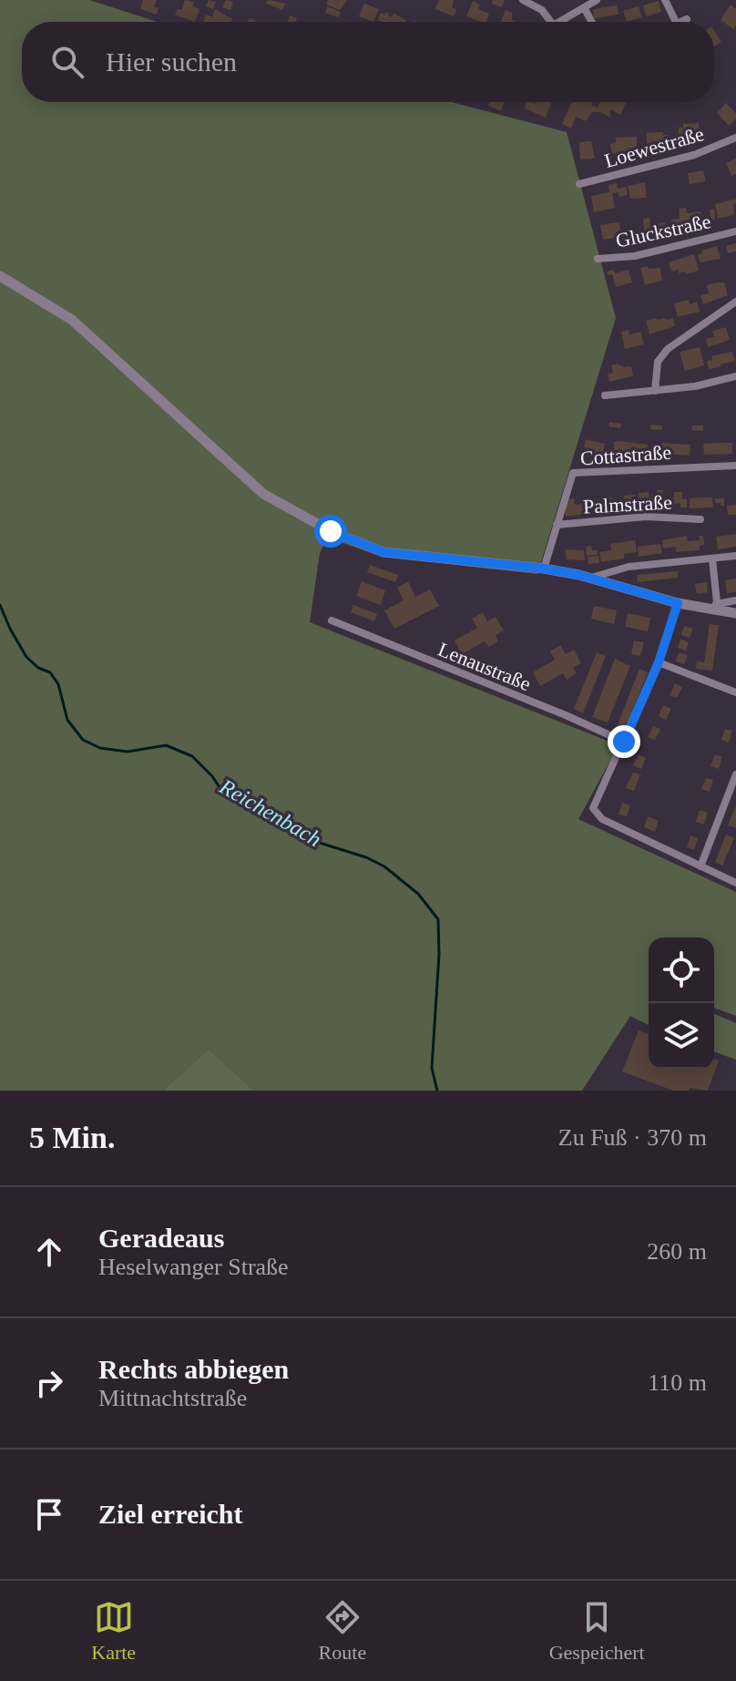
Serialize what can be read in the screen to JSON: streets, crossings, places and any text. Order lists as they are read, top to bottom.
{
  "streets": {
    "street": [
      "Loewestraße",
      "Gluckstraße",
      "Cottastraße",
      "Palmstraße",
      "Lenaustraße"
    ]
  },
  "crossings": [
    ["Cottastraße", "Palmstraße"]
  ],
  "water": ["Reichenbach"],
  "page": {
    "search": "Hier suchen",
    "heading": ["5 Min.", "Zu Fuß · 370 m"],
    "list": [
      ["Geradeaus", "Heselwanger Straße", "260 m"],
      ["Rechts abbiegen", "Mittnachtstraße", "110 m"],
      "Ziel erreicht"
    ],
    "nav": ["Karte", "Route", "Gespeichert"]
  }
}
